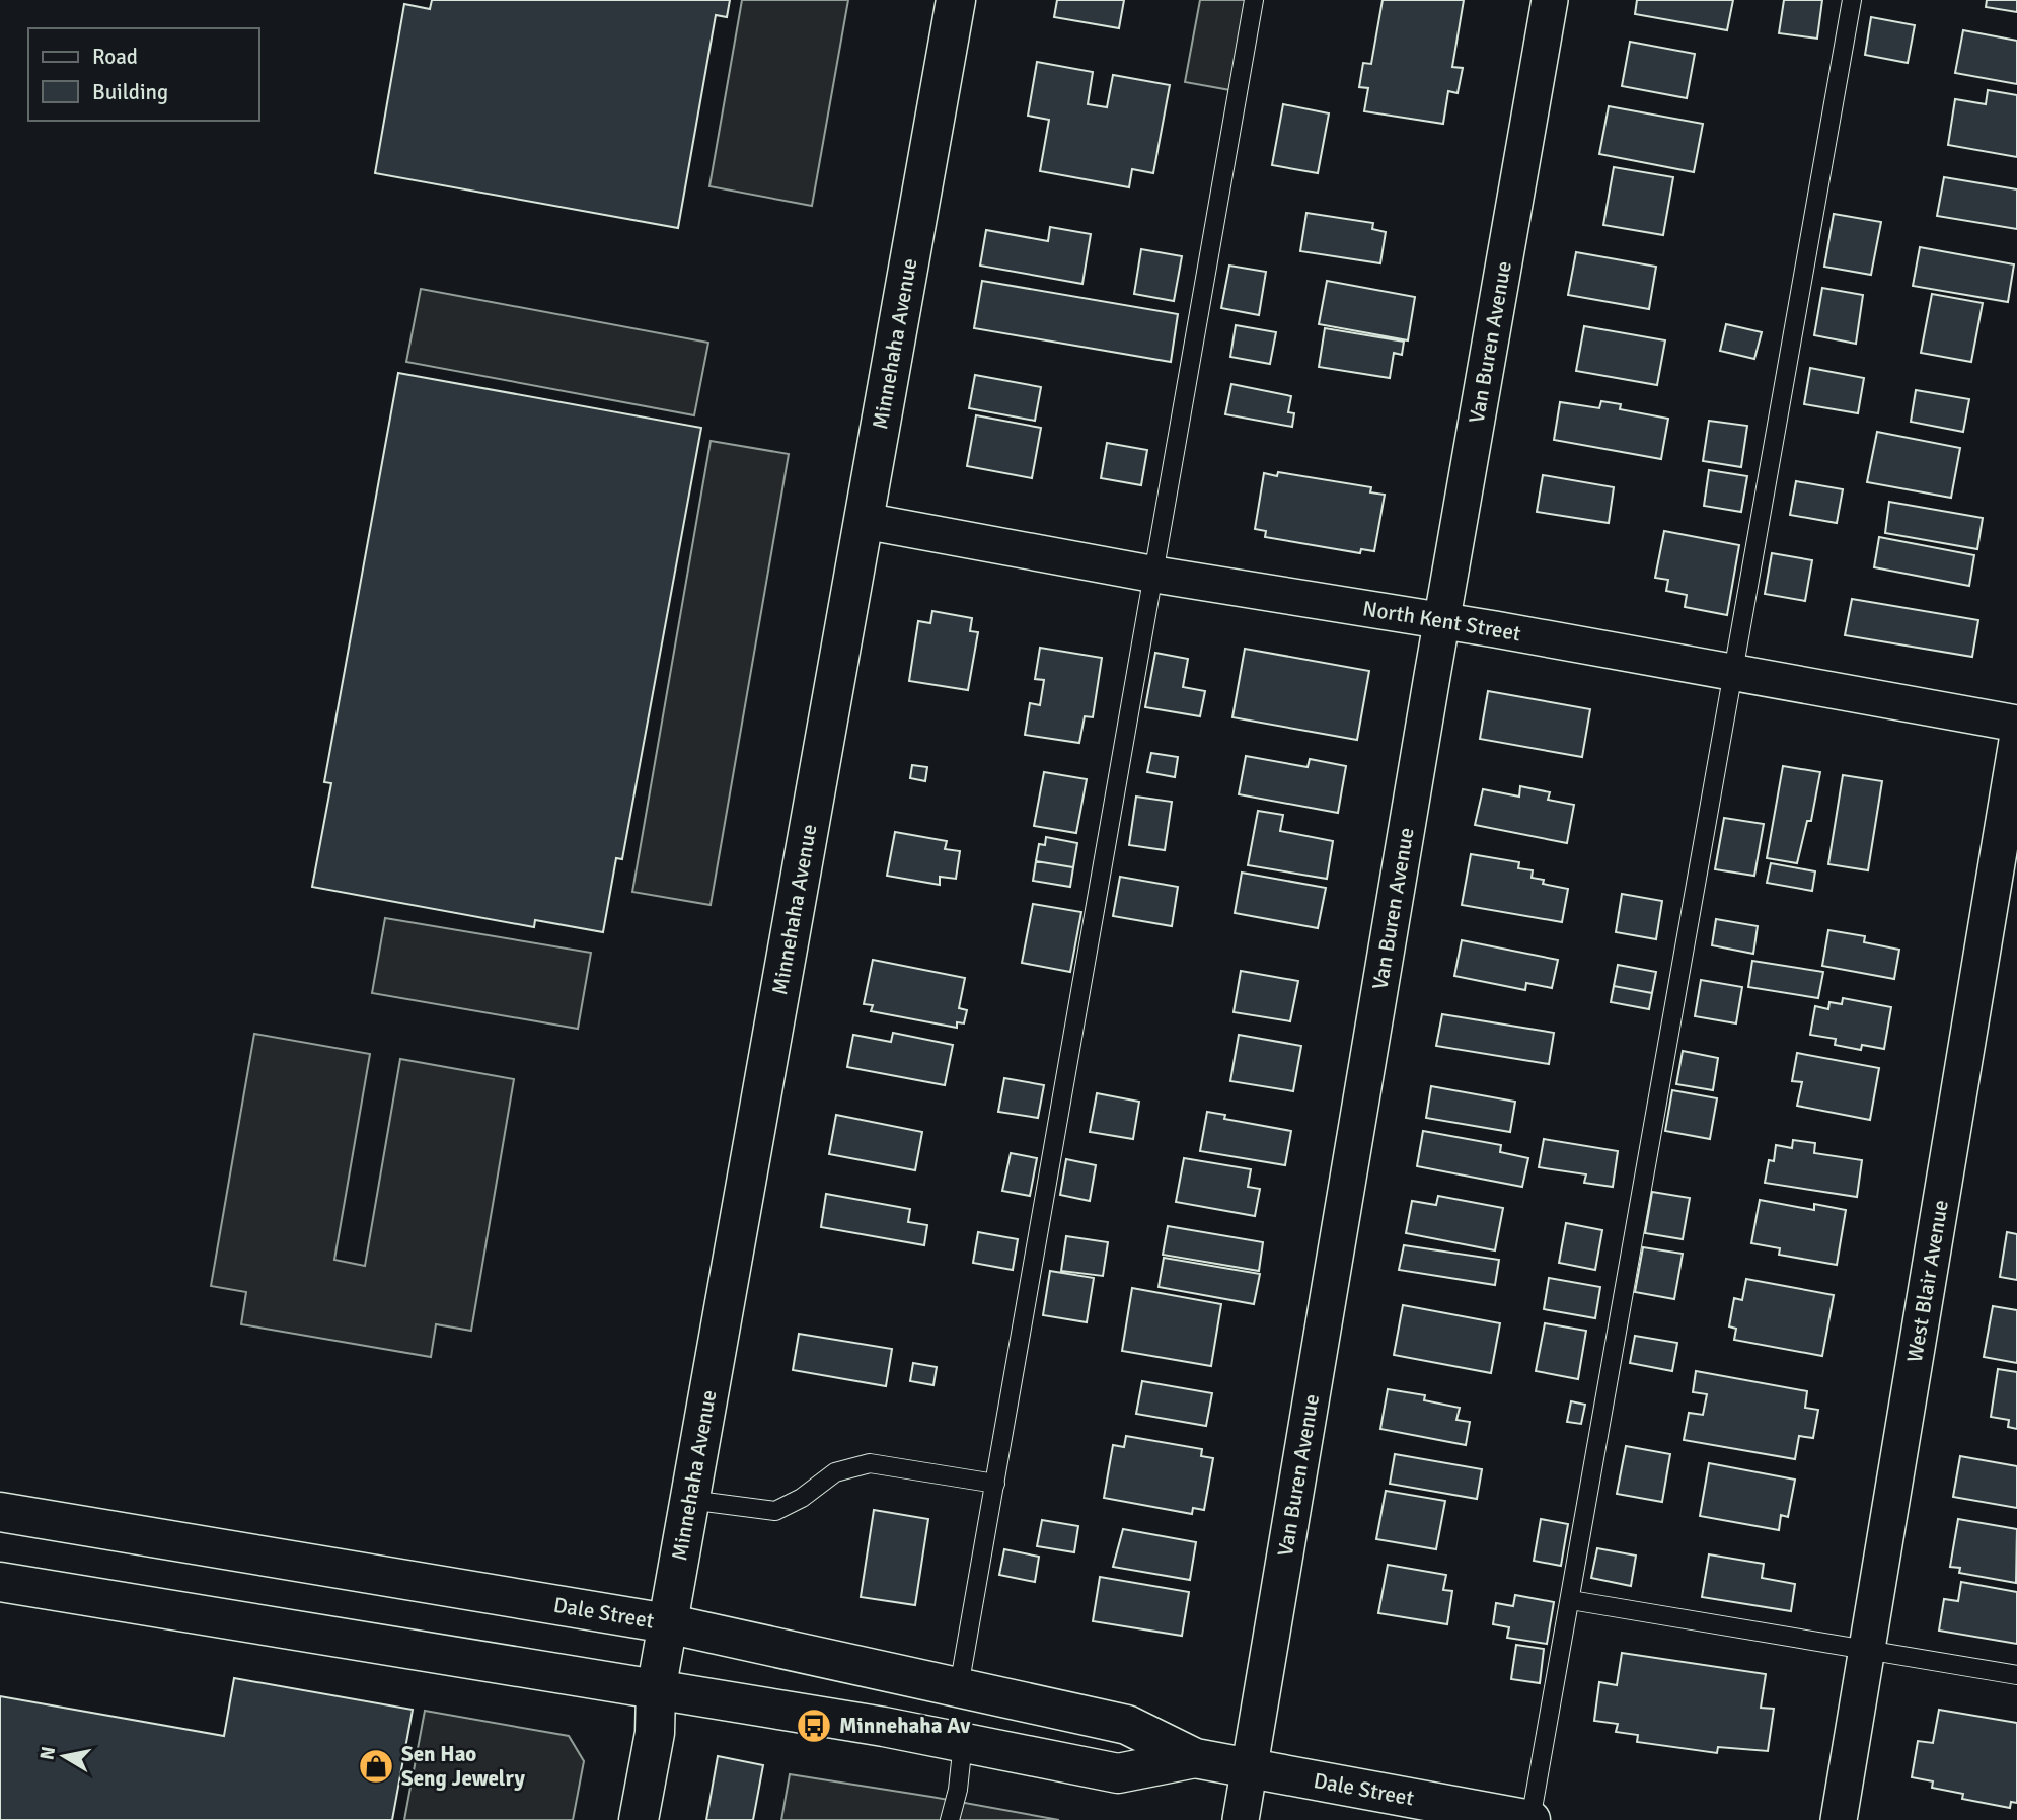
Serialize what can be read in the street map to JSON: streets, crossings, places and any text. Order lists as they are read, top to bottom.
{
  "streets": {
    "main road": ["Minnehaha Avenue", "Dale Street"],
    "street": ["Van Buren Avenue", "North Kent Street", "West Blair Avenue"]
  },
  "crossings": [
    ["Van Buren Avenue", "North Kent Street"],
    ["Van Buren Avenue", "Dale Street"],
    ["Minnehaha Avenue", "North Kent Street"],
    ["Minnehaha Avenue", "Dale Street"]
  ],
  "places": {
    "bus stop": ["Minnehaha Av"],
    "shop": ["Sen Hao Seng Jewelry"]
  },
  "legend": ["Road", "Building"],
  "north": "left"
}
